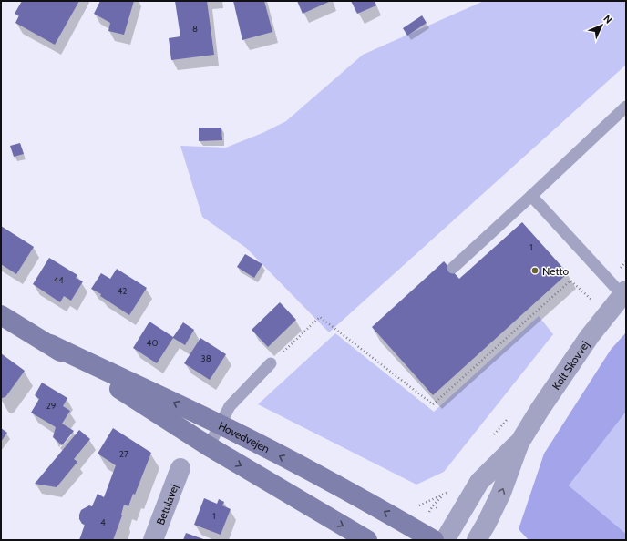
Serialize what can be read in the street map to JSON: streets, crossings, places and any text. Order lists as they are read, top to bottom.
{
  "streets": {
    "main road": ["Hovedvejen"],
    "street": ["Kolt Skovvej", "Betulavej"]
  },
  "places": ["Netto"],
  "house_numbers": [
    "8",
    "1",
    "44",
    "42",
    "40",
    "38",
    "29",
    "27",
    "1",
    "4"
  ],
  "north": "top right"
}
